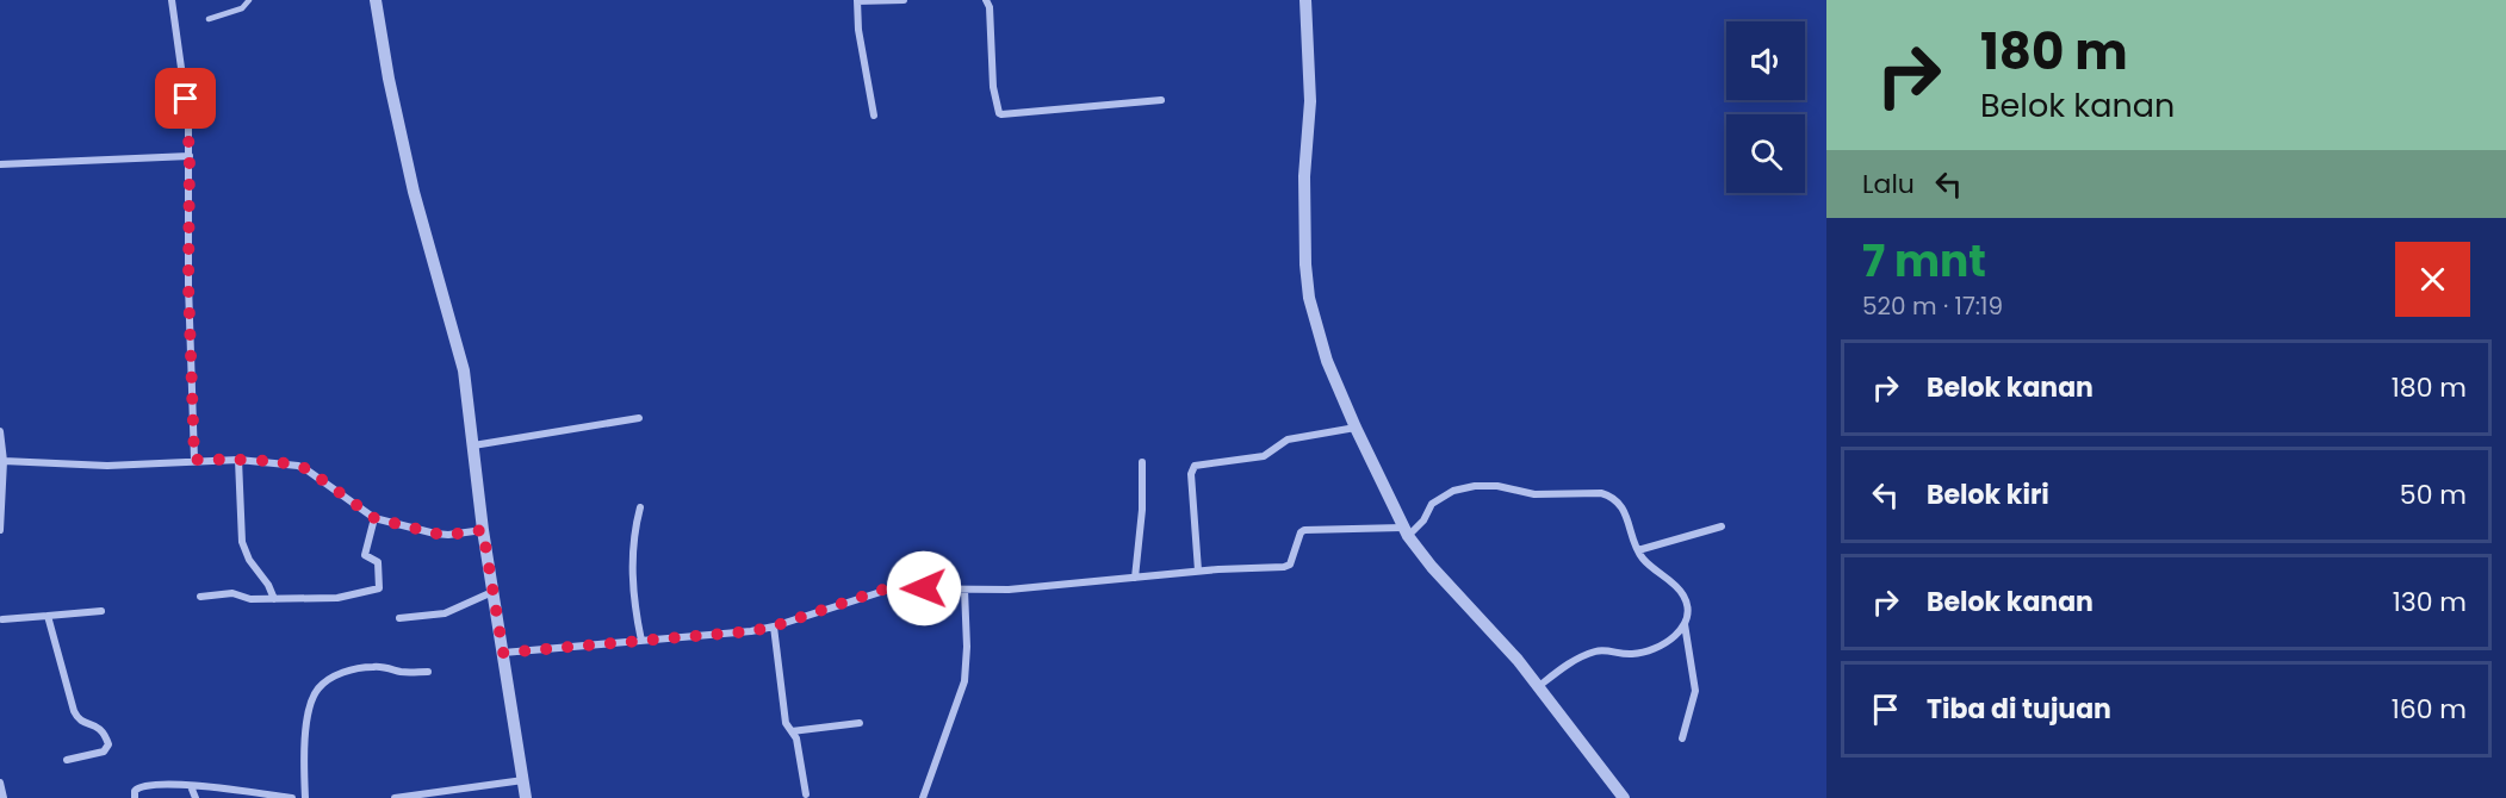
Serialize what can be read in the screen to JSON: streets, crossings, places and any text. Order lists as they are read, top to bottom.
{
  "page": {
    "turn": ["180 m", "Belok kanan"],
    "then": "Lalu",
    "heading": ["7 mnt", "520 m · 17:19"],
    "list": [
      {
        "name": "Belok kanan",
        "value": "180 m"
      },
      {
        "name": "Belok kiri",
        "value": "50 m"
      },
      {
        "name": "Belok kanan",
        "value": "130 m"
      },
      {
        "name": "Tiba di tujuan",
        "value": "160 m"
      }
    ]
  }
}
